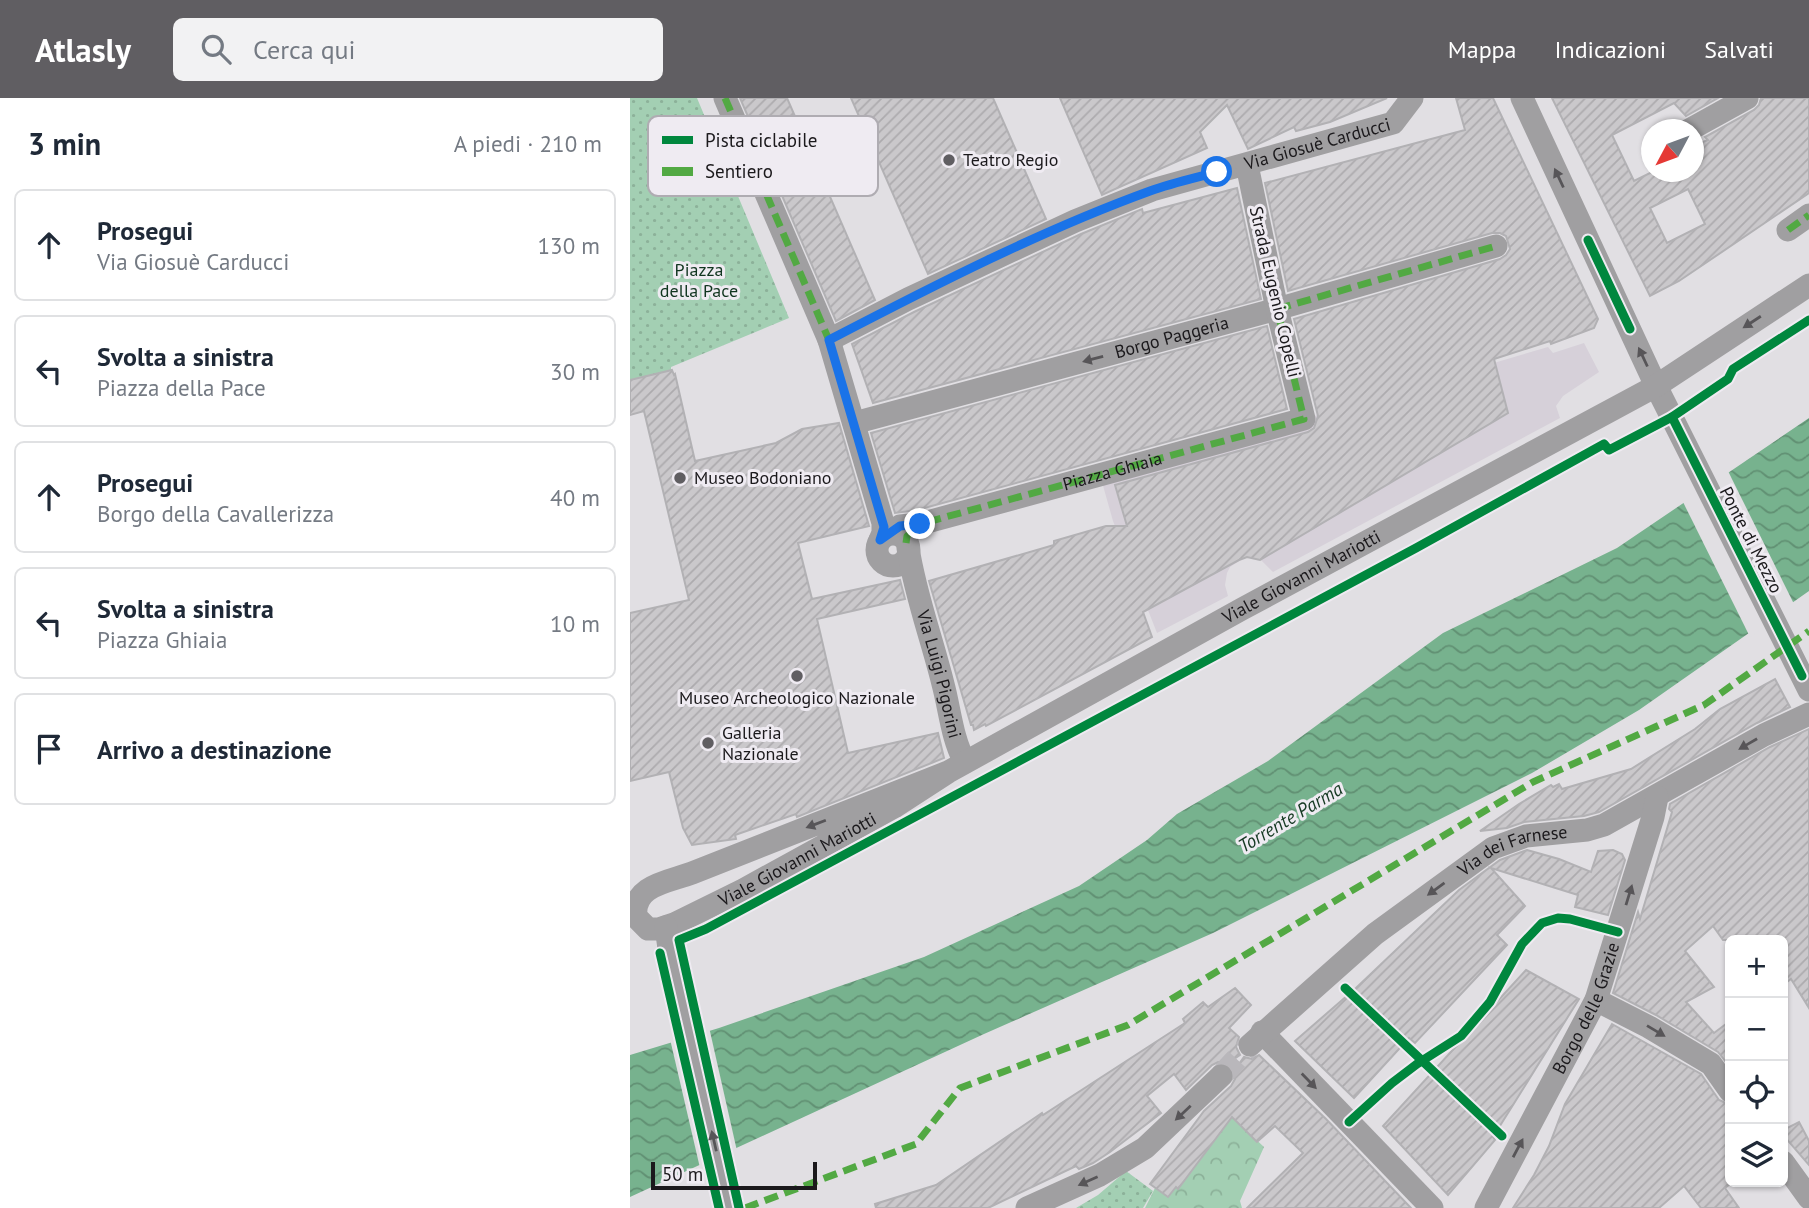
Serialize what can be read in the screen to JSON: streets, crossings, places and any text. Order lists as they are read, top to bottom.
{
  "streets": {
    "street": [
      "Via Giosuè Carducci",
      "Strada Eugenio Copelli",
      "Borgo Paggeria",
      "Piazza Ghiaia",
      "Ponte di Mezzo",
      "Viale Giovanni Mariotti",
      "Via Luigi Pigorini",
      "Via dei Farnese",
      "Borgo delle Grazie"
    ]
  },
  "crossings": [
    ["Via Giosuè Carducci", "Strada Eugenio Copelli"],
    ["Strada Eugenio Copelli", "Borgo Paggeria"],
    ["Strada Eugenio Copelli", "Piazza Ghiaia"],
    ["Borgo Paggeria", "Via Luigi Pigorini"],
    ["Piazza Ghiaia", "Via Luigi Pigorini"],
    ["Ponte di Mezzo", "Viale Giovanni Mariotti"],
    ["Viale Giovanni Mariotti", "Via Luigi Pigorini"],
    ["Via dei Farnese", "Borgo delle Grazie"]
  ],
  "one_way": ["Borgo Paggeria", "Ponte di Mezzo", "Borgo delle Grazie"],
  "water": ["Torrente Parma"],
  "parks": ["Piazza della Pace"],
  "places": [
    "Teatro Regio",
    "Museo Bodoniano",
    "Museo Archeologico Nazionale",
    "Galleria Nazionale"
  ],
  "legend": ["Pista ciclabile", "Sentiero"],
  "scale_bar": "50 m",
  "north": "bottom left",
  "page": {
    "header": "Atlasly",
    "search": "Cerca qui",
    "nav": ["Mappa", "Indicazioni", "Salvati"],
    "heading": ["3 min", "A piedi · 210 m"],
    "list": [
      ["Prosegui", "Via Giosuè Carducci", "130 m"],
      ["Svolta a sinistra", "Piazza della Pace", "30 m"],
      ["Prosegui", "Borgo della Cavallerizza", "40 m"],
      ["Svolta a sinistra", "Piazza Ghiaia", "10 m"],
      "Arrivo a destinazione"
    ],
    "map_buttons": ["+", "−"],
    "scale": "50 m"
  }
}
